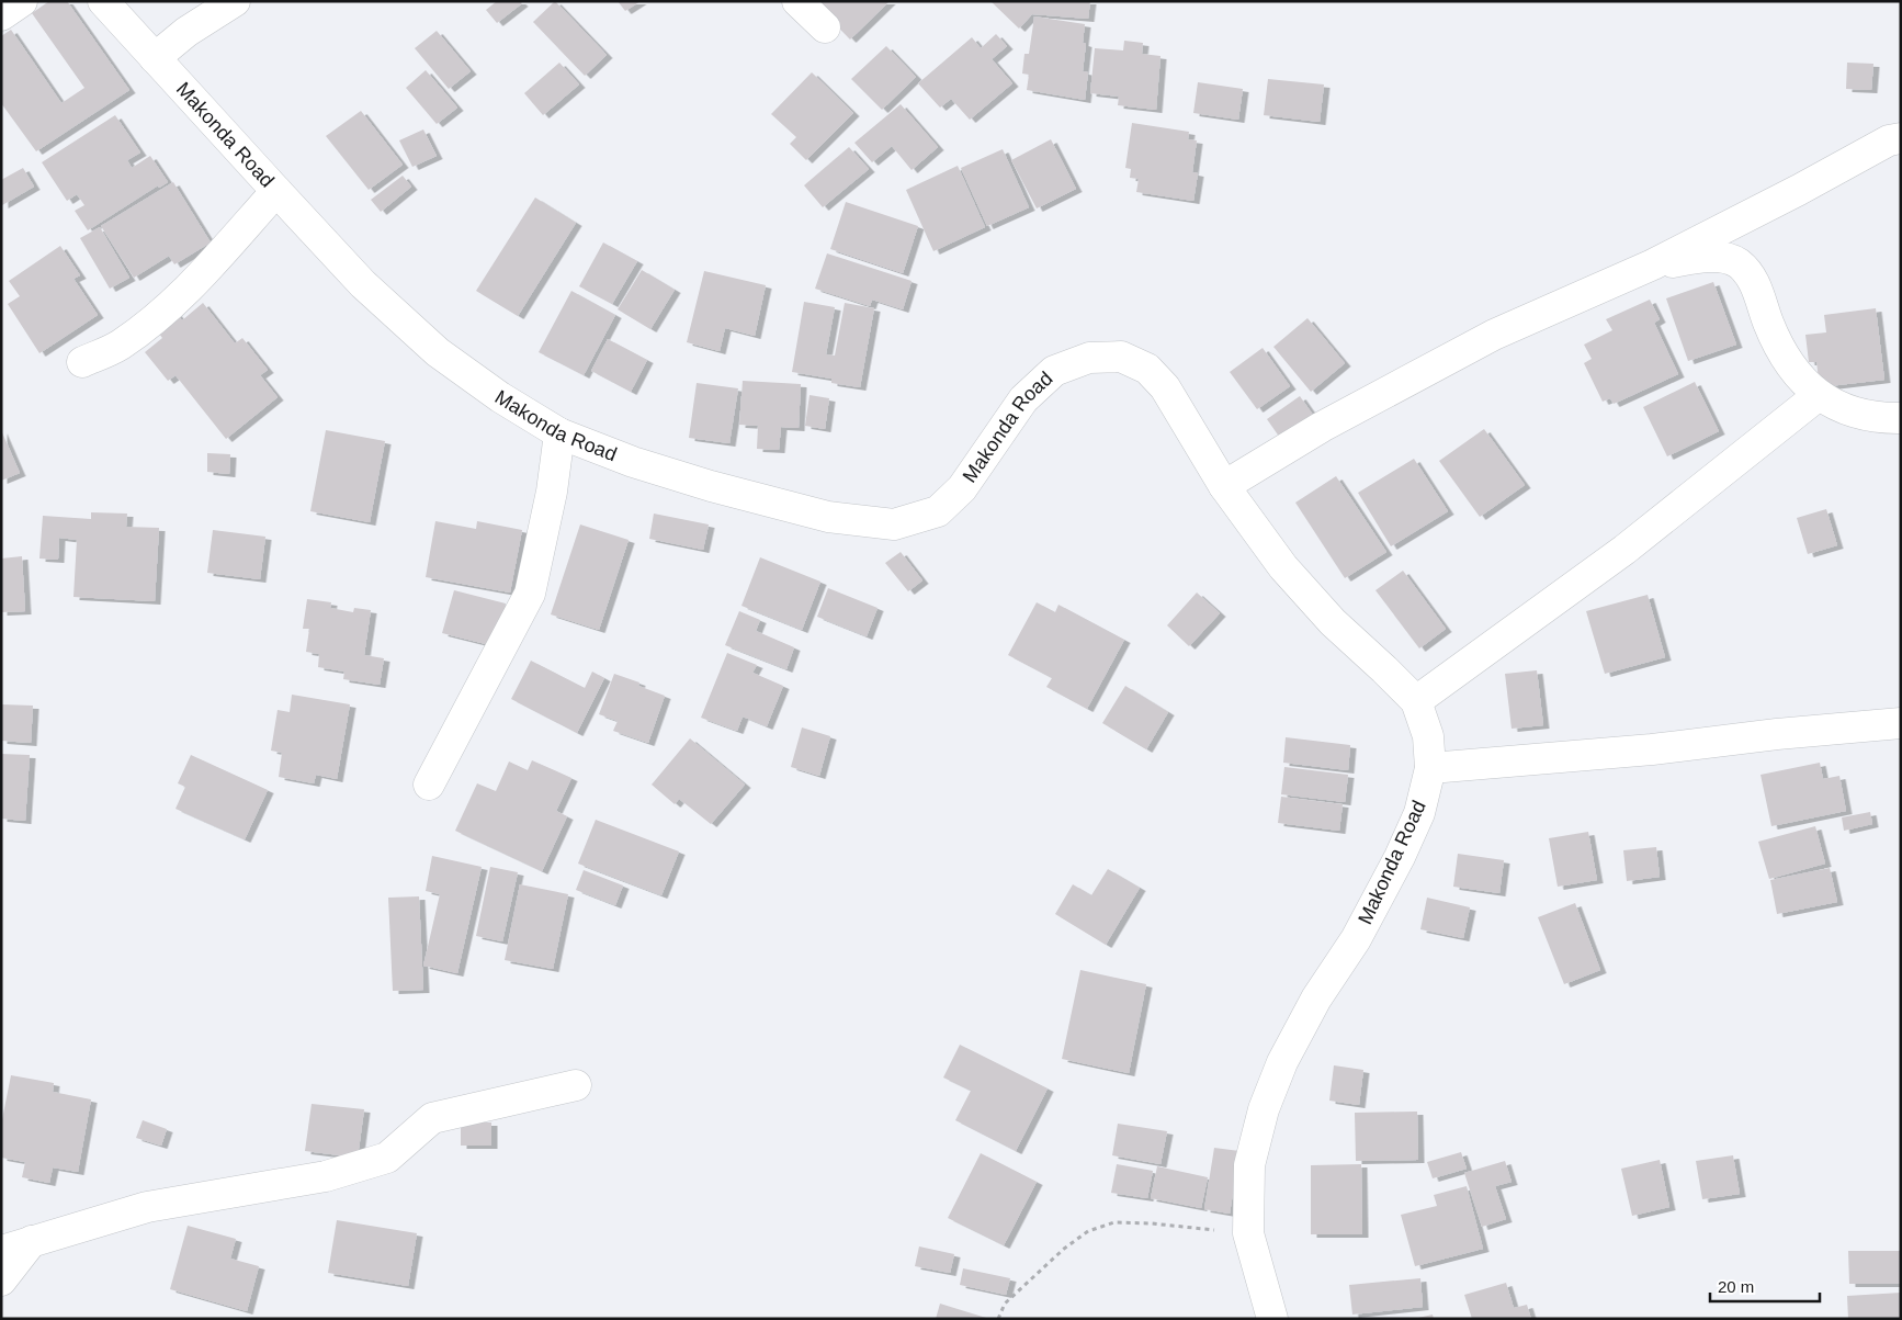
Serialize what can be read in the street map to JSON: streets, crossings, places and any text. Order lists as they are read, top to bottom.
{
  "streets": {
    "street": ["Makonda Road"]
  },
  "scale_bar": "20 m"
}
